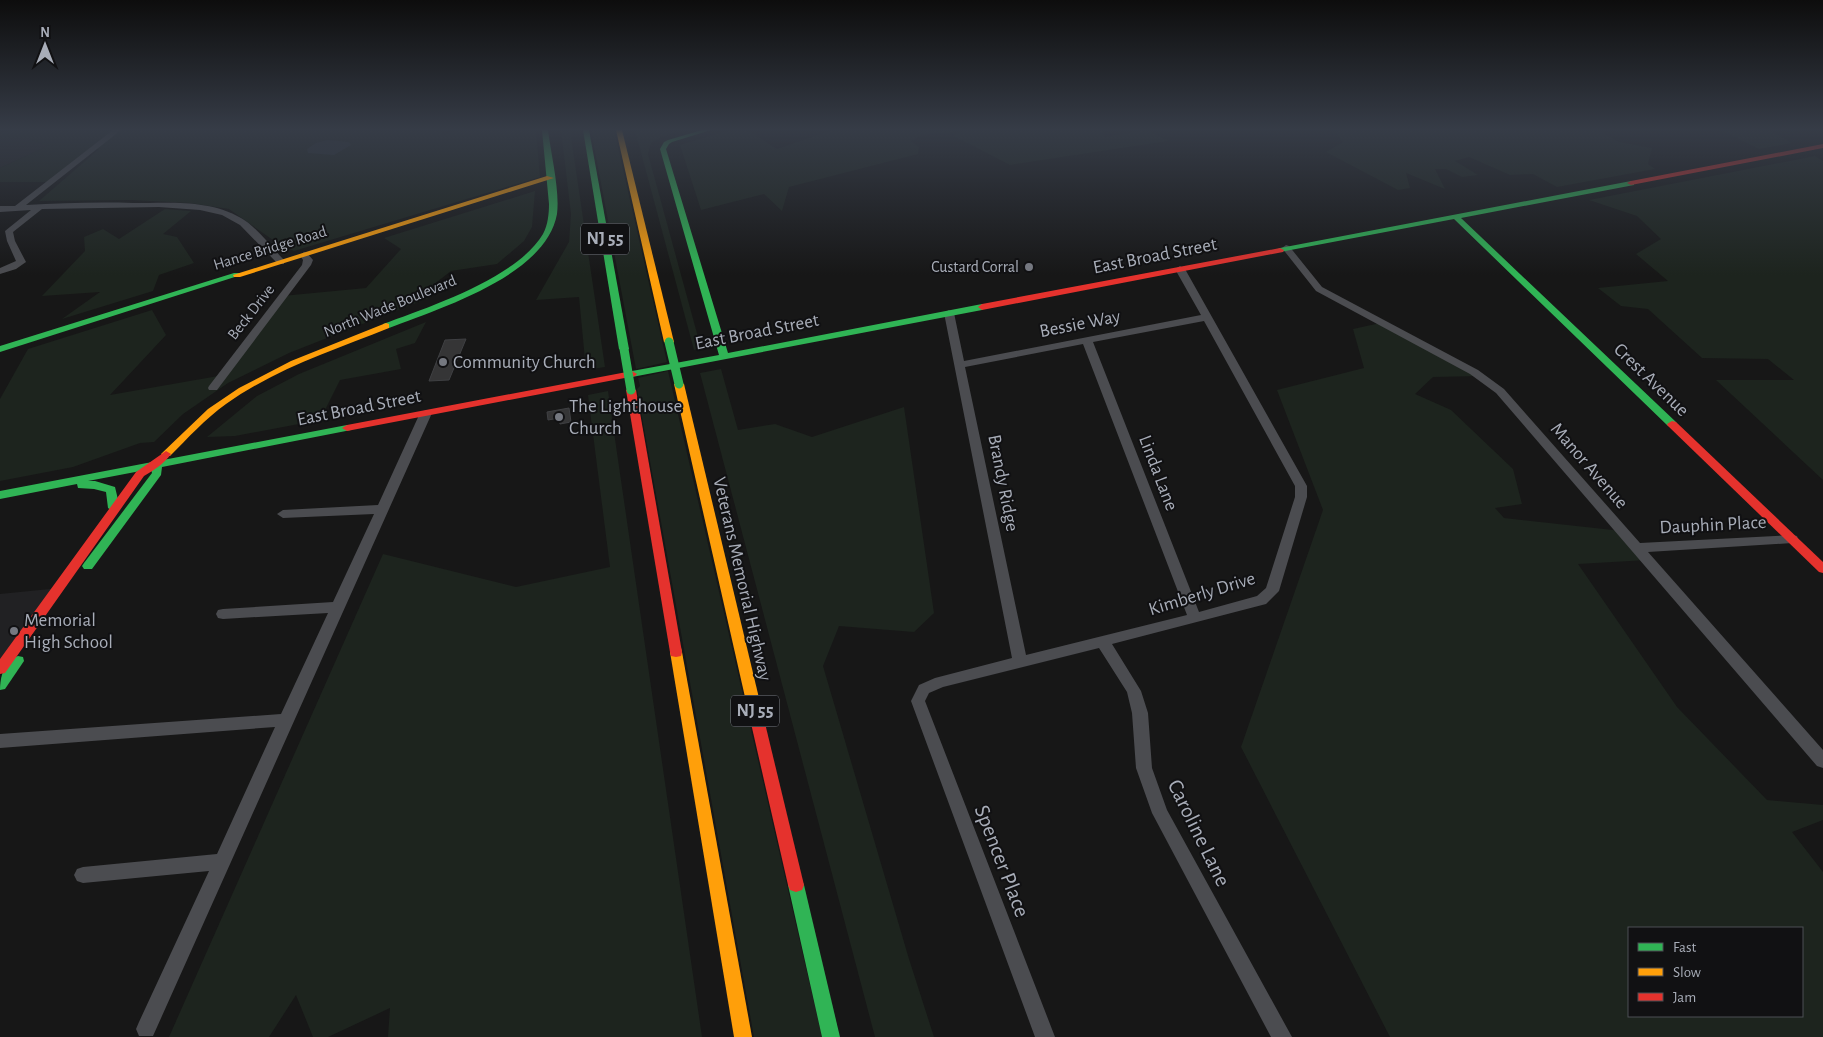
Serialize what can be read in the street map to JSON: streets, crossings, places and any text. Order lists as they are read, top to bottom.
{
  "streets": {
    "main road": [
      "NJ 55",
      "Hance Bridge Road",
      "East Broad Street",
      "North Wade Boulevard",
      "Crest Avenue",
      "Veterans Memorial Highway"
    ],
    "street": [
      "Beck Drive",
      "Bessie Way",
      "Manor Avenue",
      "Linda Lane",
      "Brandy Ridge",
      "Dauphin Place",
      "Kimberly Drive",
      "Caroline Lane",
      "Spencer Place"
    ]
  },
  "crossings": [
    ["Hance Bridge Road", "Beck Drive"],
    ["East Broad Street", "North Wade Boulevard"],
    ["East Broad Street", "Crest Avenue"],
    ["East Broad Street", "Manor Avenue"],
    ["East Broad Street", "Brandy Ridge"],
    ["East Broad Street", "Kimberly Drive"],
    ["Bessie Way", "Linda Lane"],
    ["Bessie Way", "Brandy Ridge"],
    ["Bessie Way", "Kimberly Drive"],
    ["Crest Avenue", "Dauphin Place"],
    ["Manor Avenue", "Dauphin Place"],
    ["Linda Lane", "Kimberly Drive"],
    ["Brandy Ridge", "Kimberly Drive"],
    ["Kimberly Drive", "Caroline Lane"],
    ["Kimberly Drive", "Spencer Place"]
  ],
  "places": [
    "Custard Corral",
    "Community Church",
    "The Lighthouse Church",
    "Memorial High School"
  ],
  "legend": ["Fast", "Slow", "Jam"],
  "north": "top"
}
